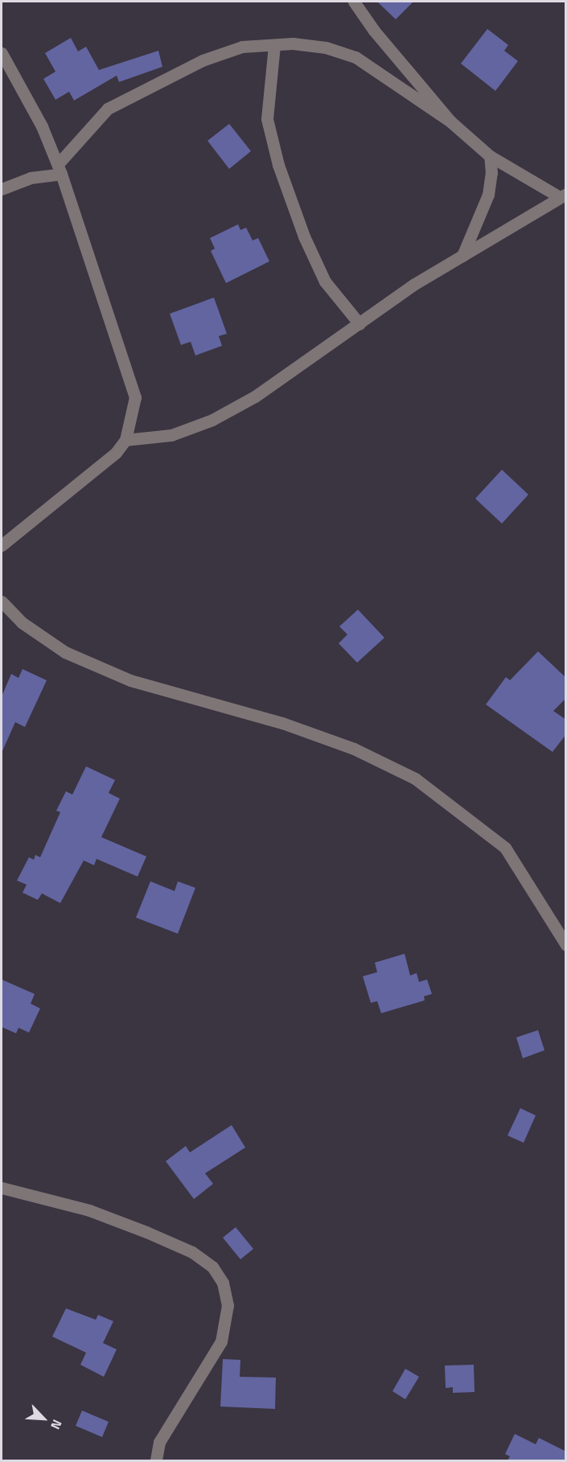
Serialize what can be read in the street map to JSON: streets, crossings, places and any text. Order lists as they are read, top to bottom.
{
  "north": "bottom right"
}
